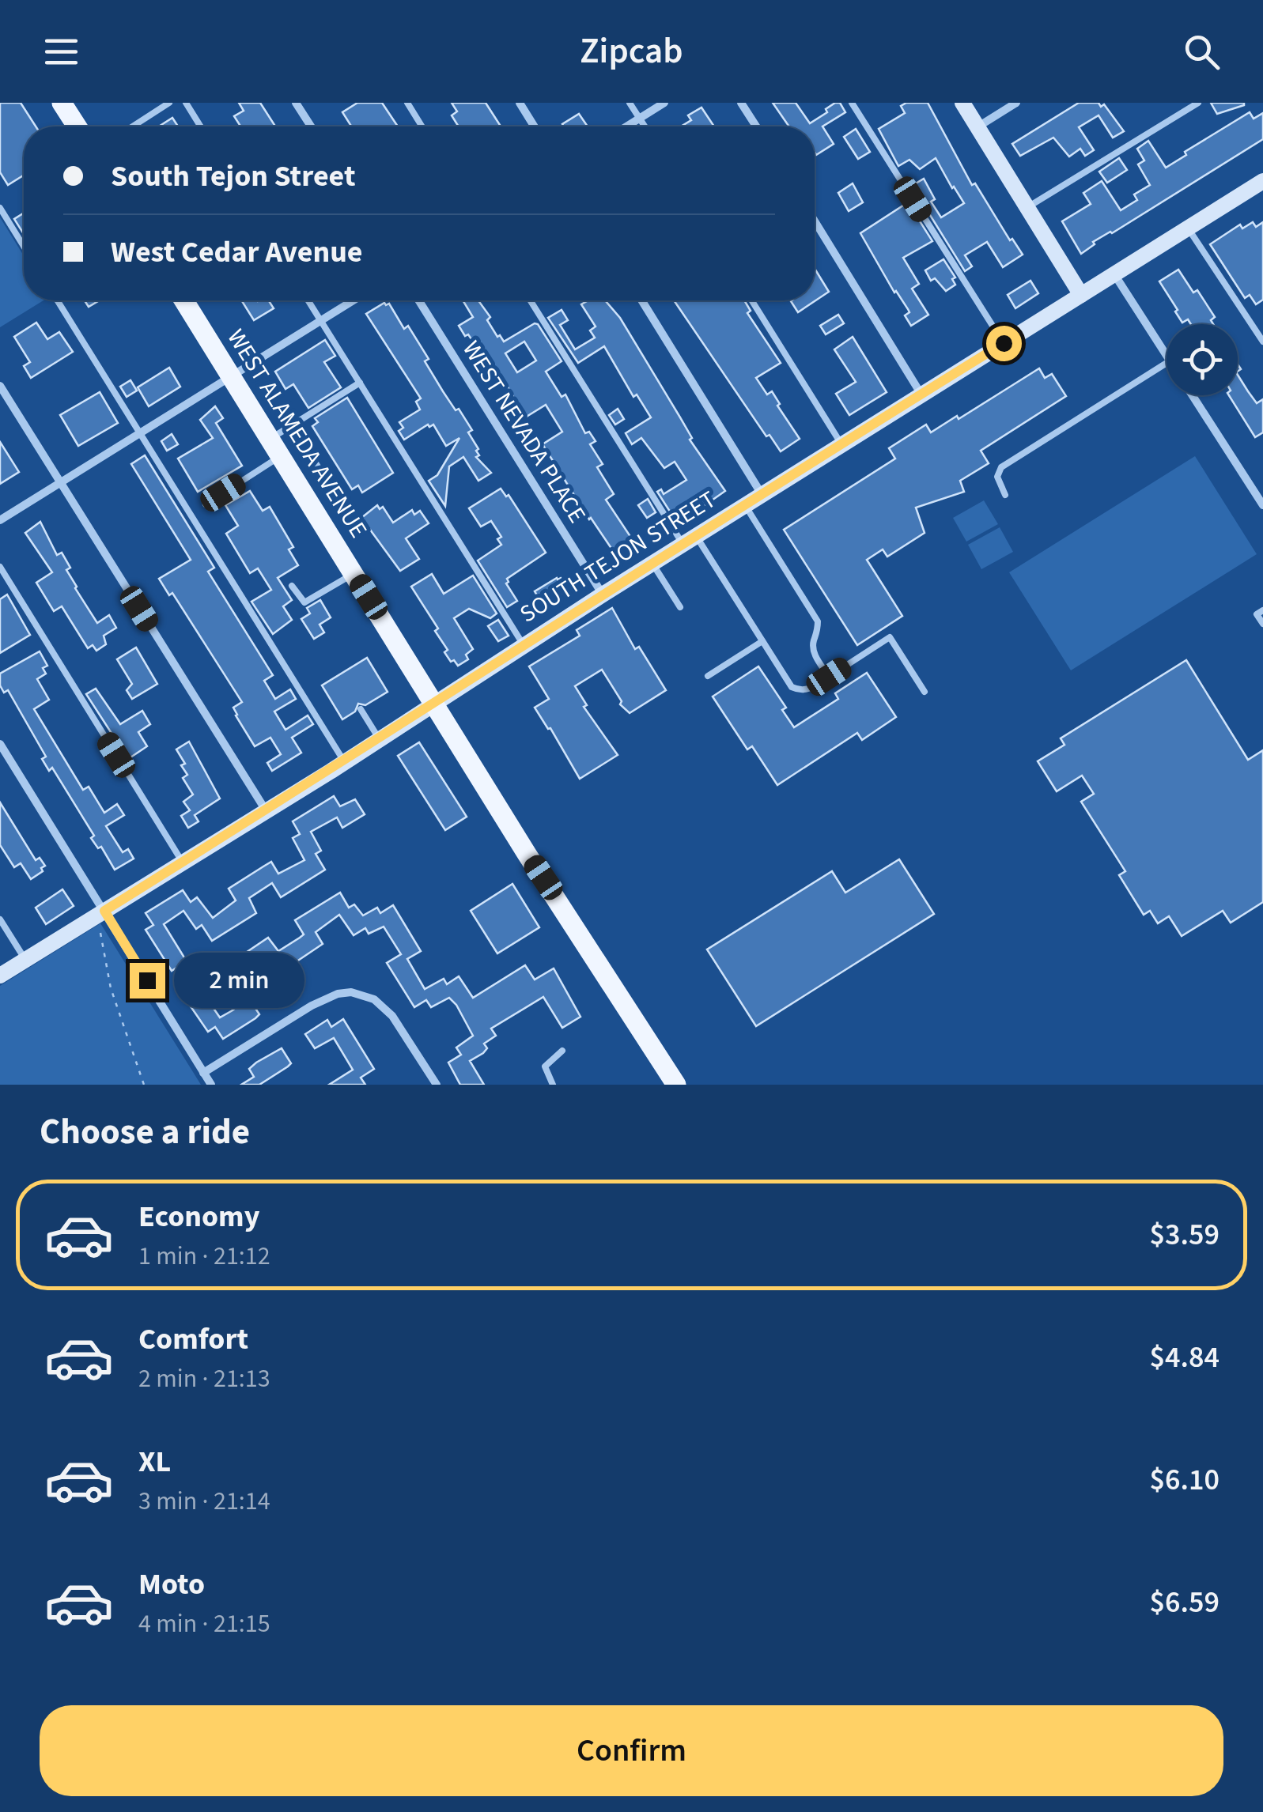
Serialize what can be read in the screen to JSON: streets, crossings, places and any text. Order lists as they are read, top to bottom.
{
  "streets": {
    "main road": ["WEST ALAMEDA AVENUE"],
    "street": ["WEST NEVADA PLACE", "SOUTH TEJON STREET"]
  },
  "crossings": [
    ["WEST NEVADA PLACE", "SOUTH TEJON STREET"],
    ["WEST ALAMEDA AVENUE", "SOUTH TEJON STREET"]
  ],
  "page": {
    "header": "Zipcab",
    "banner": ["South Tejon Street", "West Cedar Avenue"],
    "bubble": "2 min",
    "heading": "Choose a ride",
    "list": [
      {
        "name": "Economy",
        "note": "1 min · 21:12",
        "value": "$3.59"
      },
      {
        "name": "Comfort",
        "note": "2 min · 21:13",
        "value": "$4.84"
      },
      {
        "name": "XL",
        "note": "3 min · 21:14",
        "value": "$6.10"
      },
      {
        "name": "Moto",
        "note": "4 min · 21:15",
        "value": "$6.59"
      }
    ],
    "buttons": "Confirm"
  }
}
